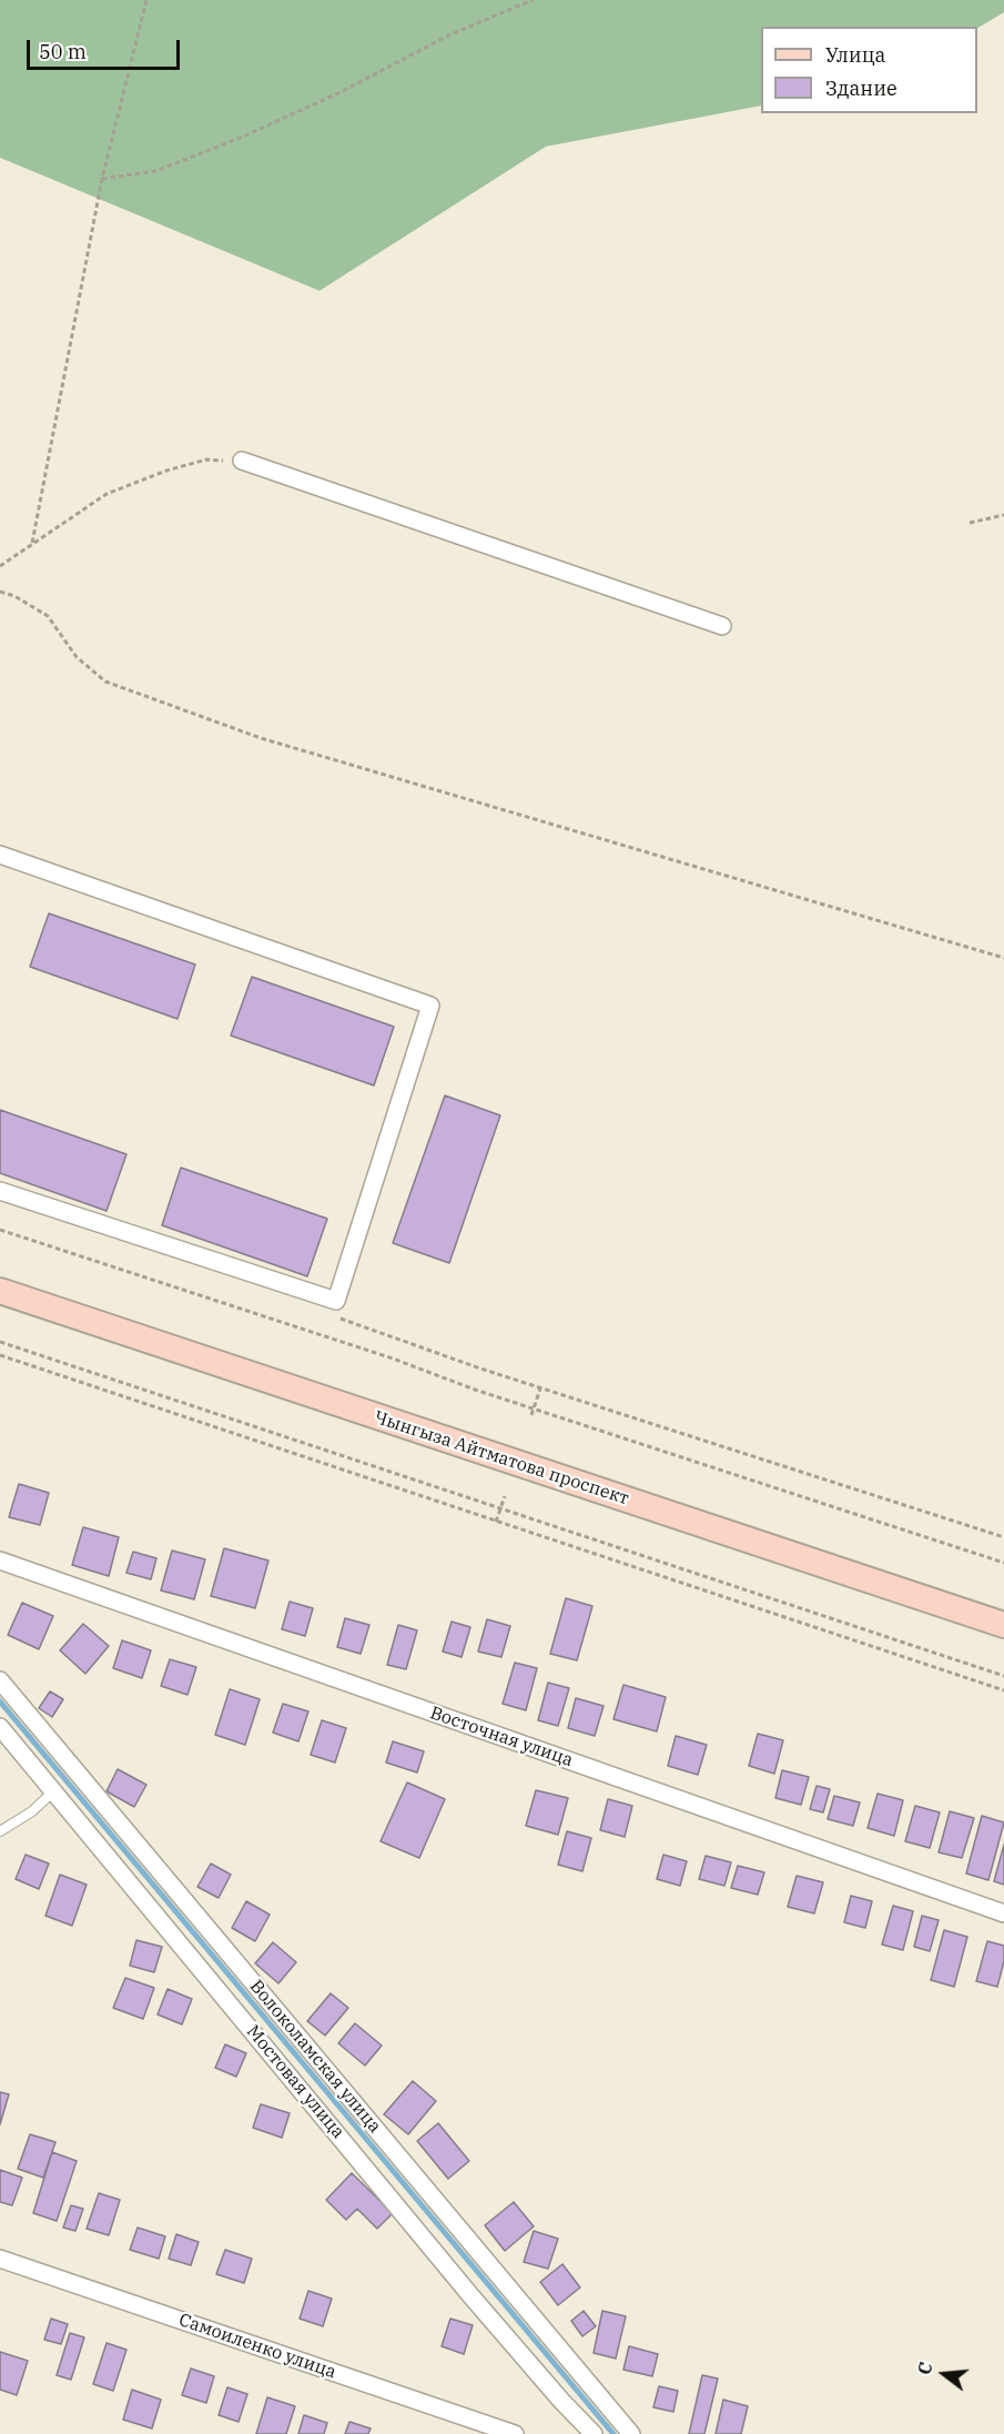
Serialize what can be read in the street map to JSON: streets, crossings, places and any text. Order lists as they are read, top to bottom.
{
  "streets": {
    "main road": ["Чынгыза Айтматова проспект"],
    "street": [
      "Восточная улица",
      "Волоколамская улица",
      "Мостовая улица",
      "Самоиленко улица"
    ]
  },
  "legend": ["Улица", "Здание"],
  "scale_bar": "50 m",
  "north": "left"
}
